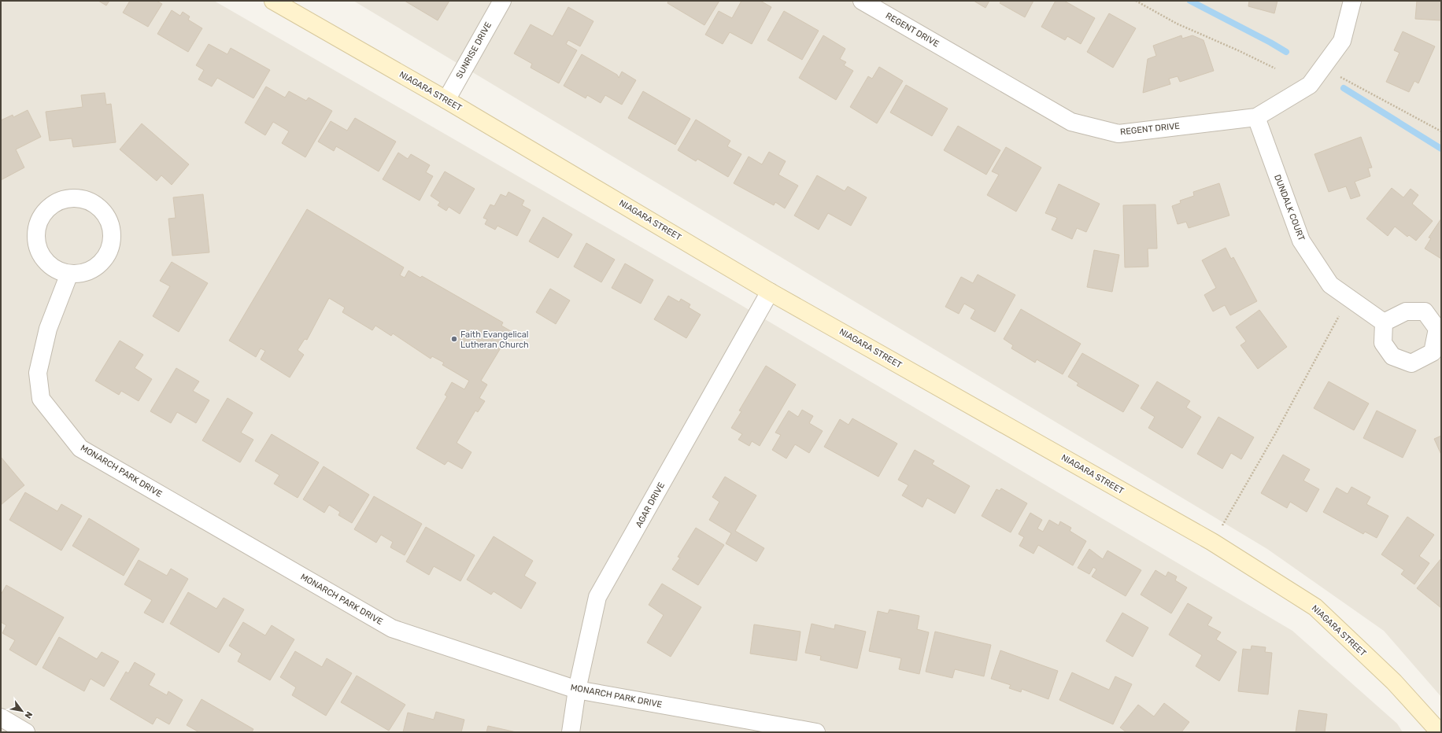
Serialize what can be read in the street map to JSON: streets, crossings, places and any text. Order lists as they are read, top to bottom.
{
  "streets": {
    "main road": ["NIAGARA STREET"],
    "street": [
      "REGENT DRIVE",
      "SUNRISE DRIVE",
      "DUNDALK COURT",
      "MONARCH PARK DRIVE",
      "AGAR DRIVE"
    ]
  },
  "crossings": [
    ["REGENT DRIVE", "DUNDALK COURT"],
    ["SUNRISE DRIVE", "NIAGARA STREET"],
    ["NIAGARA STREET", "AGAR DRIVE"],
    ["MONARCH PARK DRIVE", "AGAR DRIVE"]
  ],
  "places": ["Faith Evangelical Lutheran Church"],
  "north": "bottom right"
}
